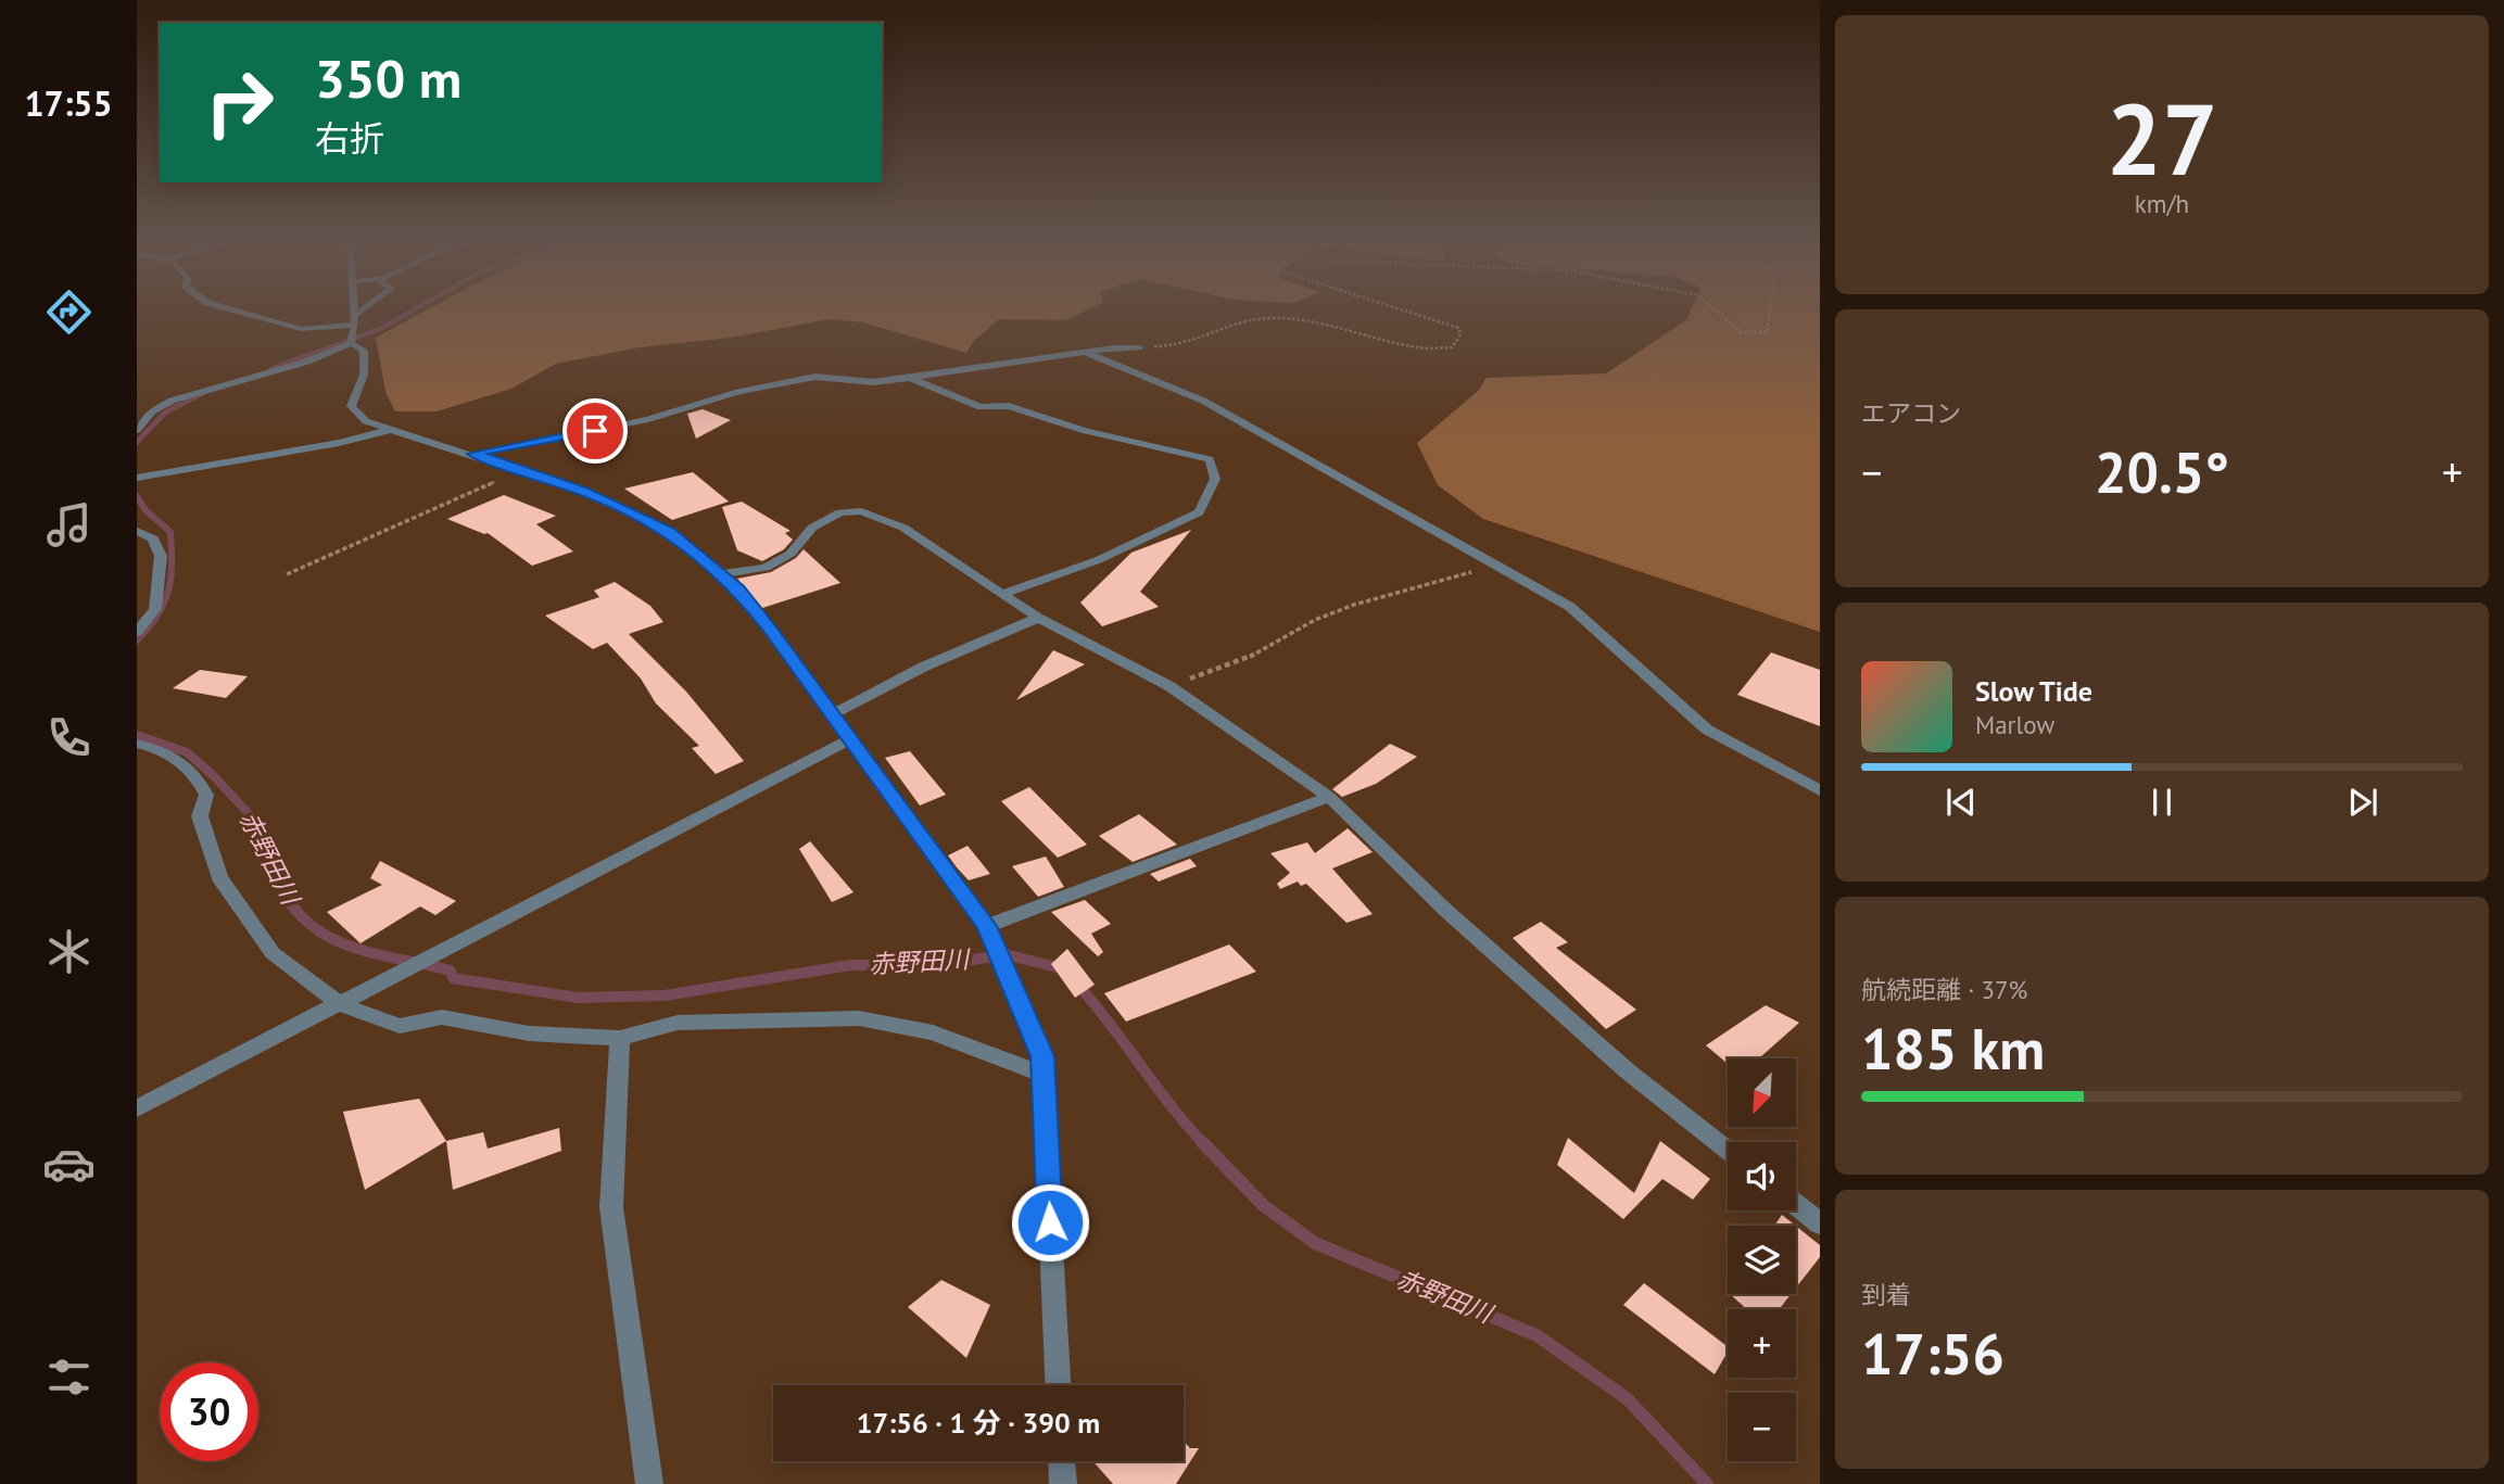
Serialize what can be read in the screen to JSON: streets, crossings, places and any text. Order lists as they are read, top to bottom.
{
  "water": ["赤野田川"],
  "north": "bottom left",
  "page": {
    "tabs": "17:55",
    "tile": [
      ["27", "km/h"],
      "エアコン",
      ["航続距離 · 37%", "185 km"],
      ["到着", "17:56"]
    ],
    "turn": ["350 m", "右折"],
    "heat": ["−", "20.5°", "+"],
    "song": ["Slow Tide", "Marlow"],
    "map_buttons": ["+", "−"],
    "limit": "30",
    "trip": "17:56 · 1 分 · 390 m"
  }
}
